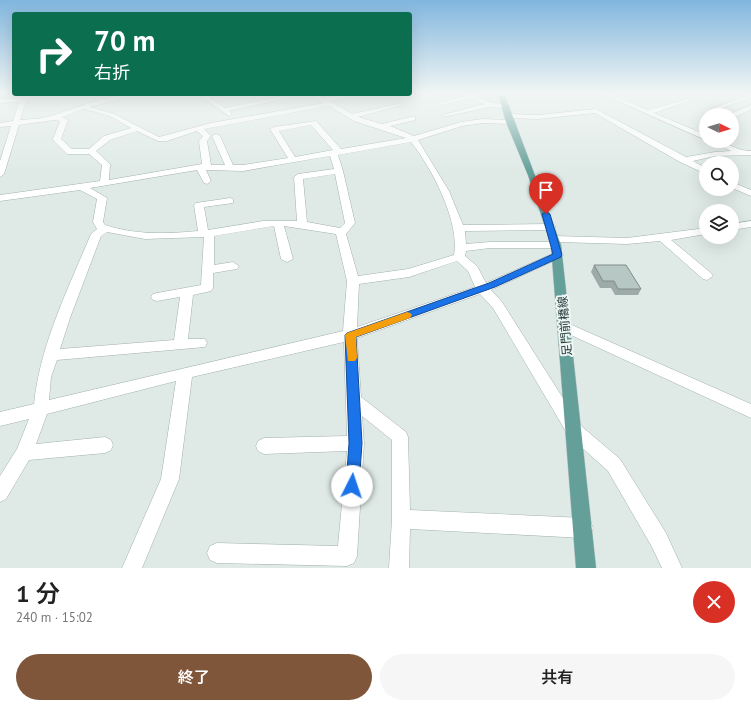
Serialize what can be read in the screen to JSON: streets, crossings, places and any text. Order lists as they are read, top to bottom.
{
  "streets": {
    "main road": ["足門前橋線"]
  },
  "north": "right",
  "page": {
    "turn": ["70 m", "右折"],
    "heading": ["1 分", "240 m · 15:02"],
    "buttons": ["終了", "共有"]
  }
}
